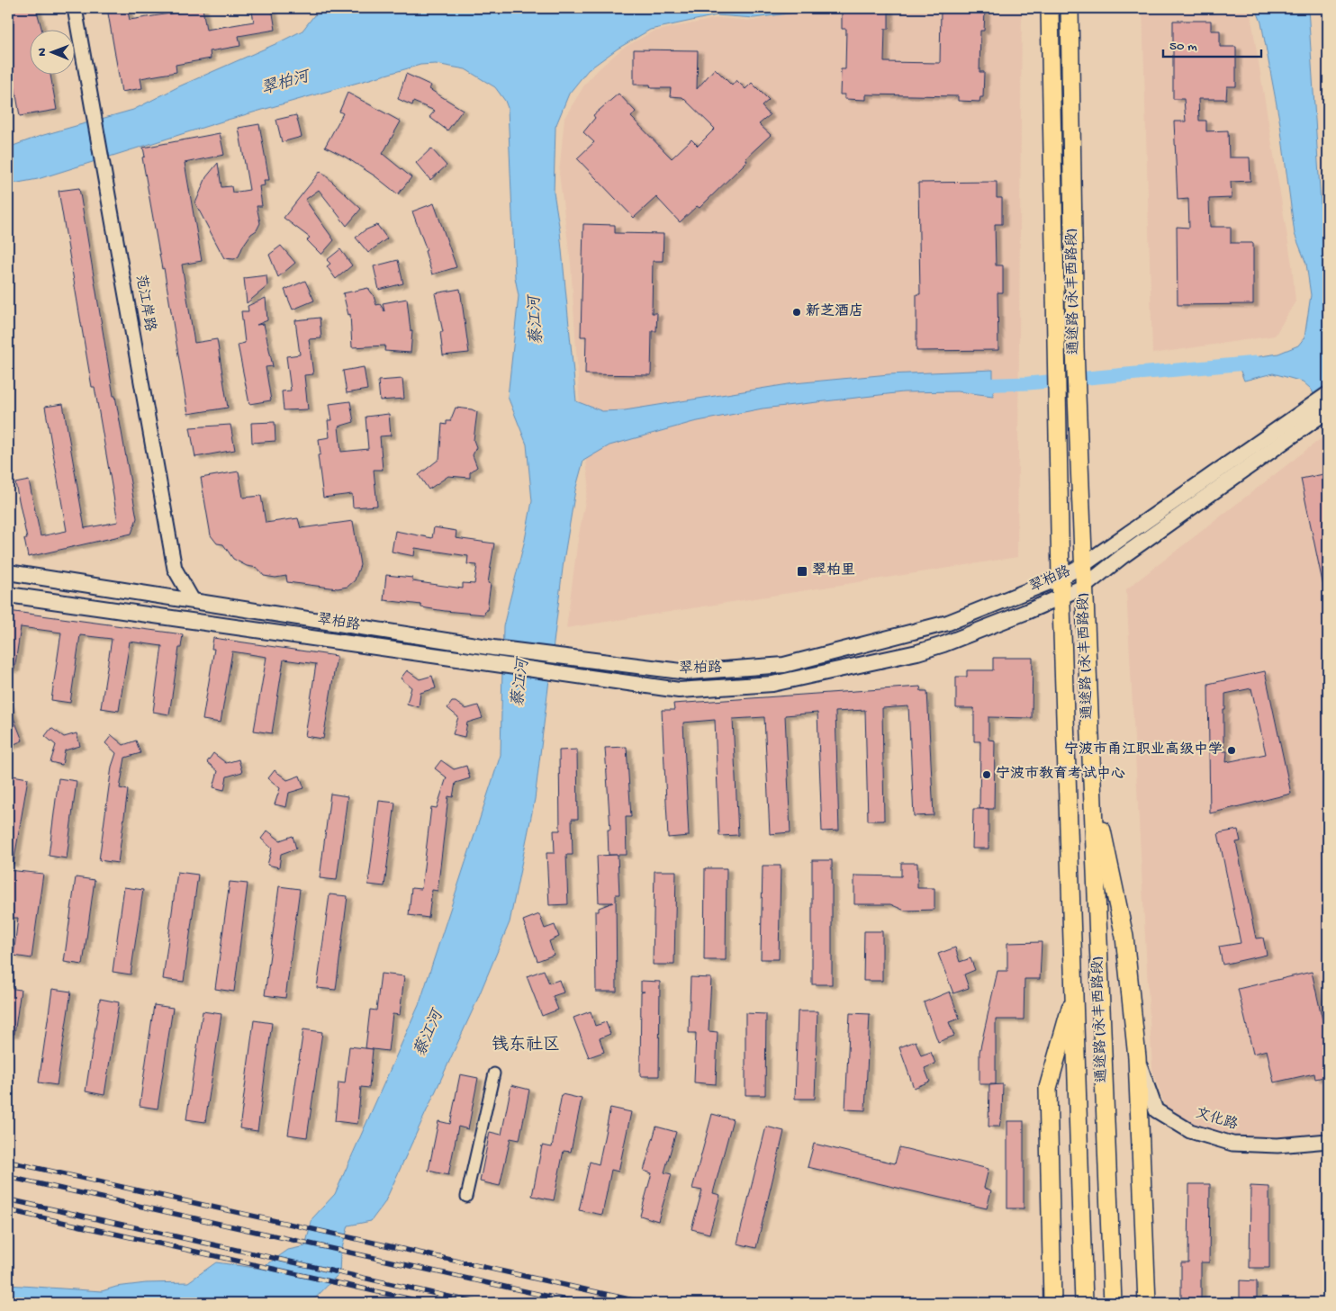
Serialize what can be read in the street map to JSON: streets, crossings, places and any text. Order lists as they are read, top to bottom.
{
  "streets": {
    "main road": ["通途路 (永丰西路段)", "翠柏路"],
    "street": ["范江岸路", "文化路"]
  },
  "crossings": [
    ["通途路 (永丰西路段)", "翠柏路"],
    ["范江岸路", "翠柏路"]
  ],
  "districts": ["钱东社区"],
  "water": ["翠柏河", "蔡江河"],
  "places": {
    "other": ["新芝酒店", "宁波市甬江职业高级中学", "宁波市教育考试中心"],
    "transit": ["翠柏里"]
  },
  "scale_bar": "50 m",
  "north": "left"
}
